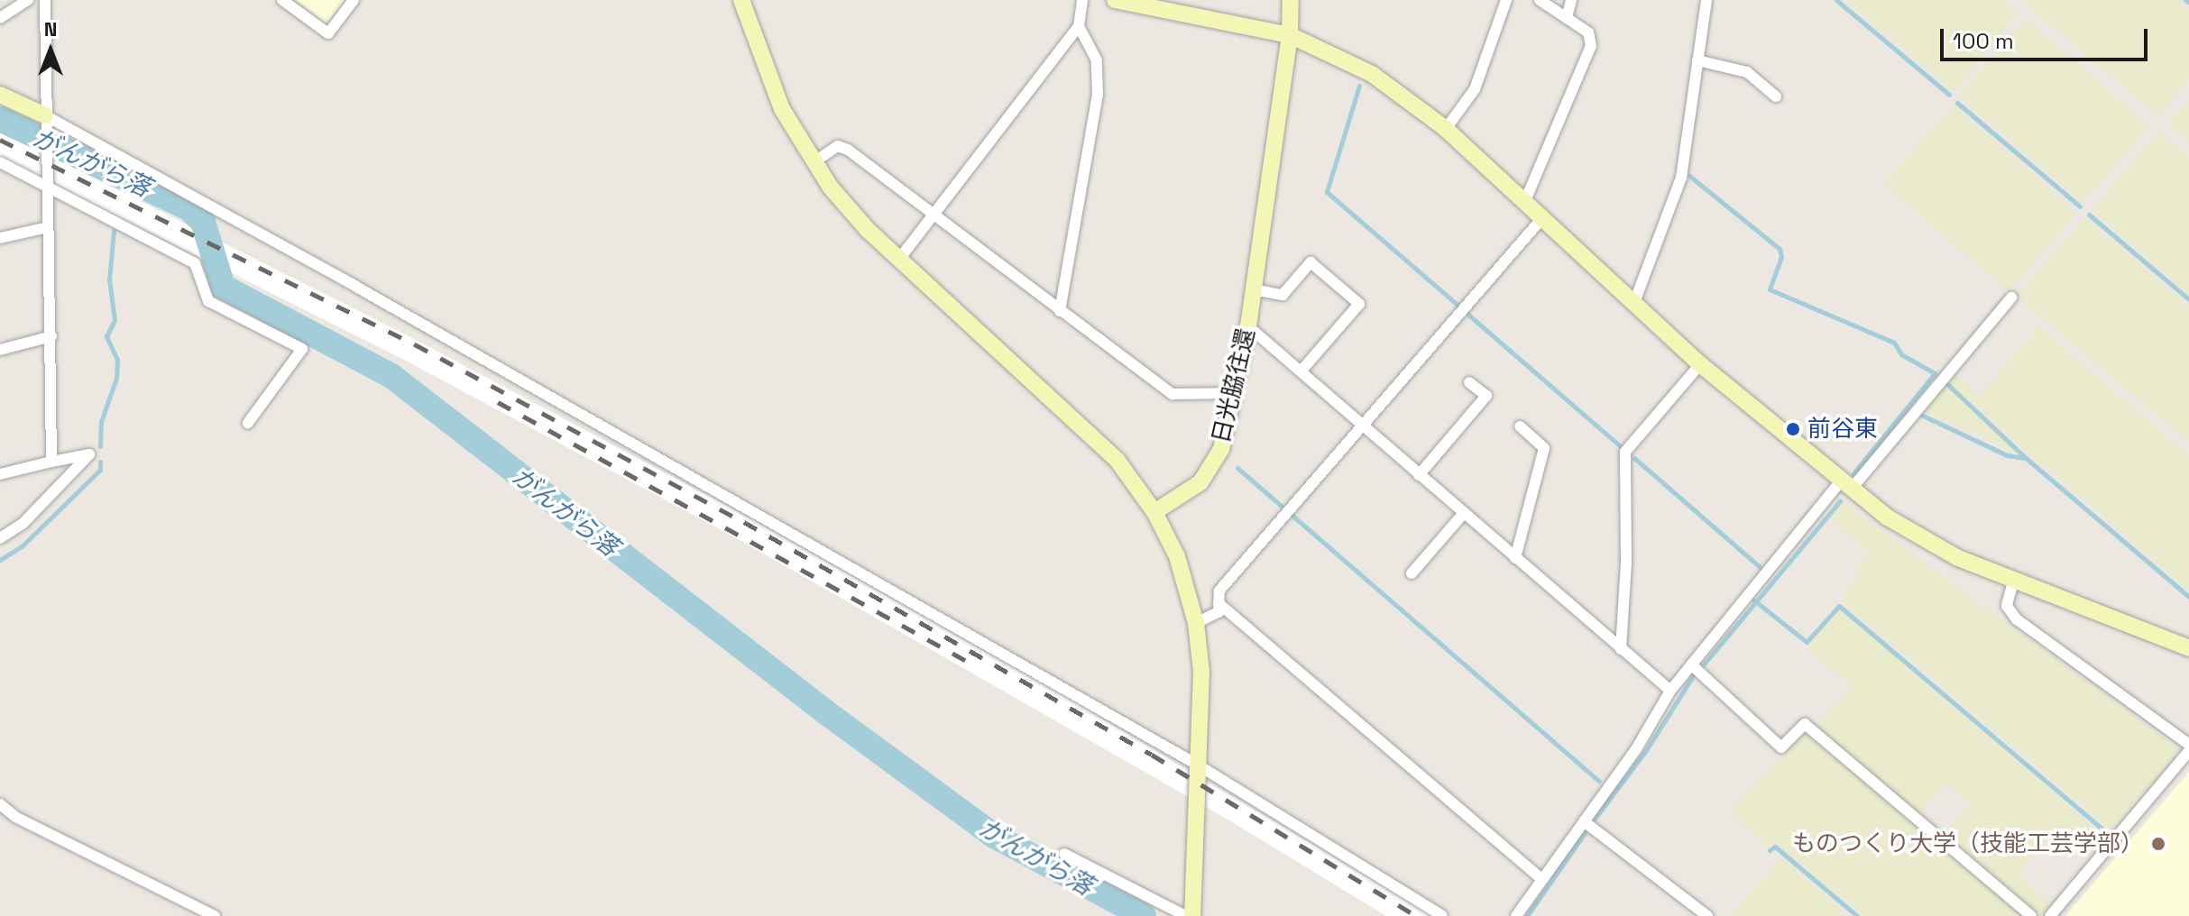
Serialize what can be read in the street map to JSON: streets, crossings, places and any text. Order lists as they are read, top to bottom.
{
  "streets": {
    "street": ["日光脇往還"]
  },
  "water": ["がんがら落"],
  "places": ["前谷東", "ものつくり大学（技能工芸学部）"],
  "scale_bar": "100 m",
  "north": "top"
}
